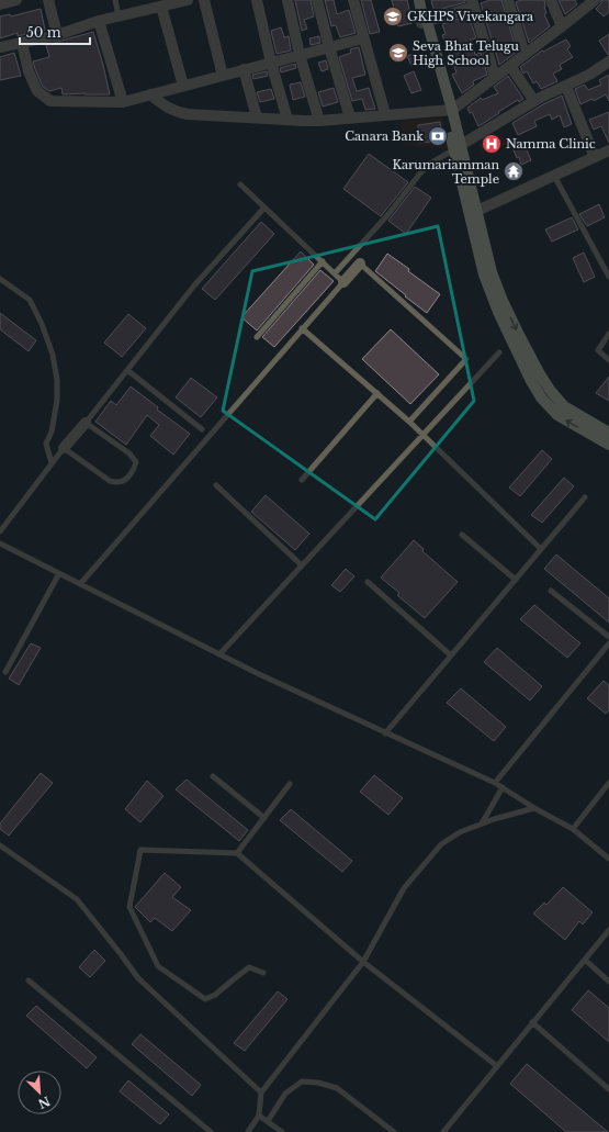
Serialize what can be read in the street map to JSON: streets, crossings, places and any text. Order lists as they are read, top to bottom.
{
  "places": {
    "school or university": ["GKHPS Vivekangara", "Seva Bhat Telugu High School"],
    "bank": ["Canara Bank"],
    "hospital": ["Namma Clinic"],
    "temple": ["Karumariamman Temple"]
  },
  "scale_bar": "50 m",
  "north": "bottom right"
}
